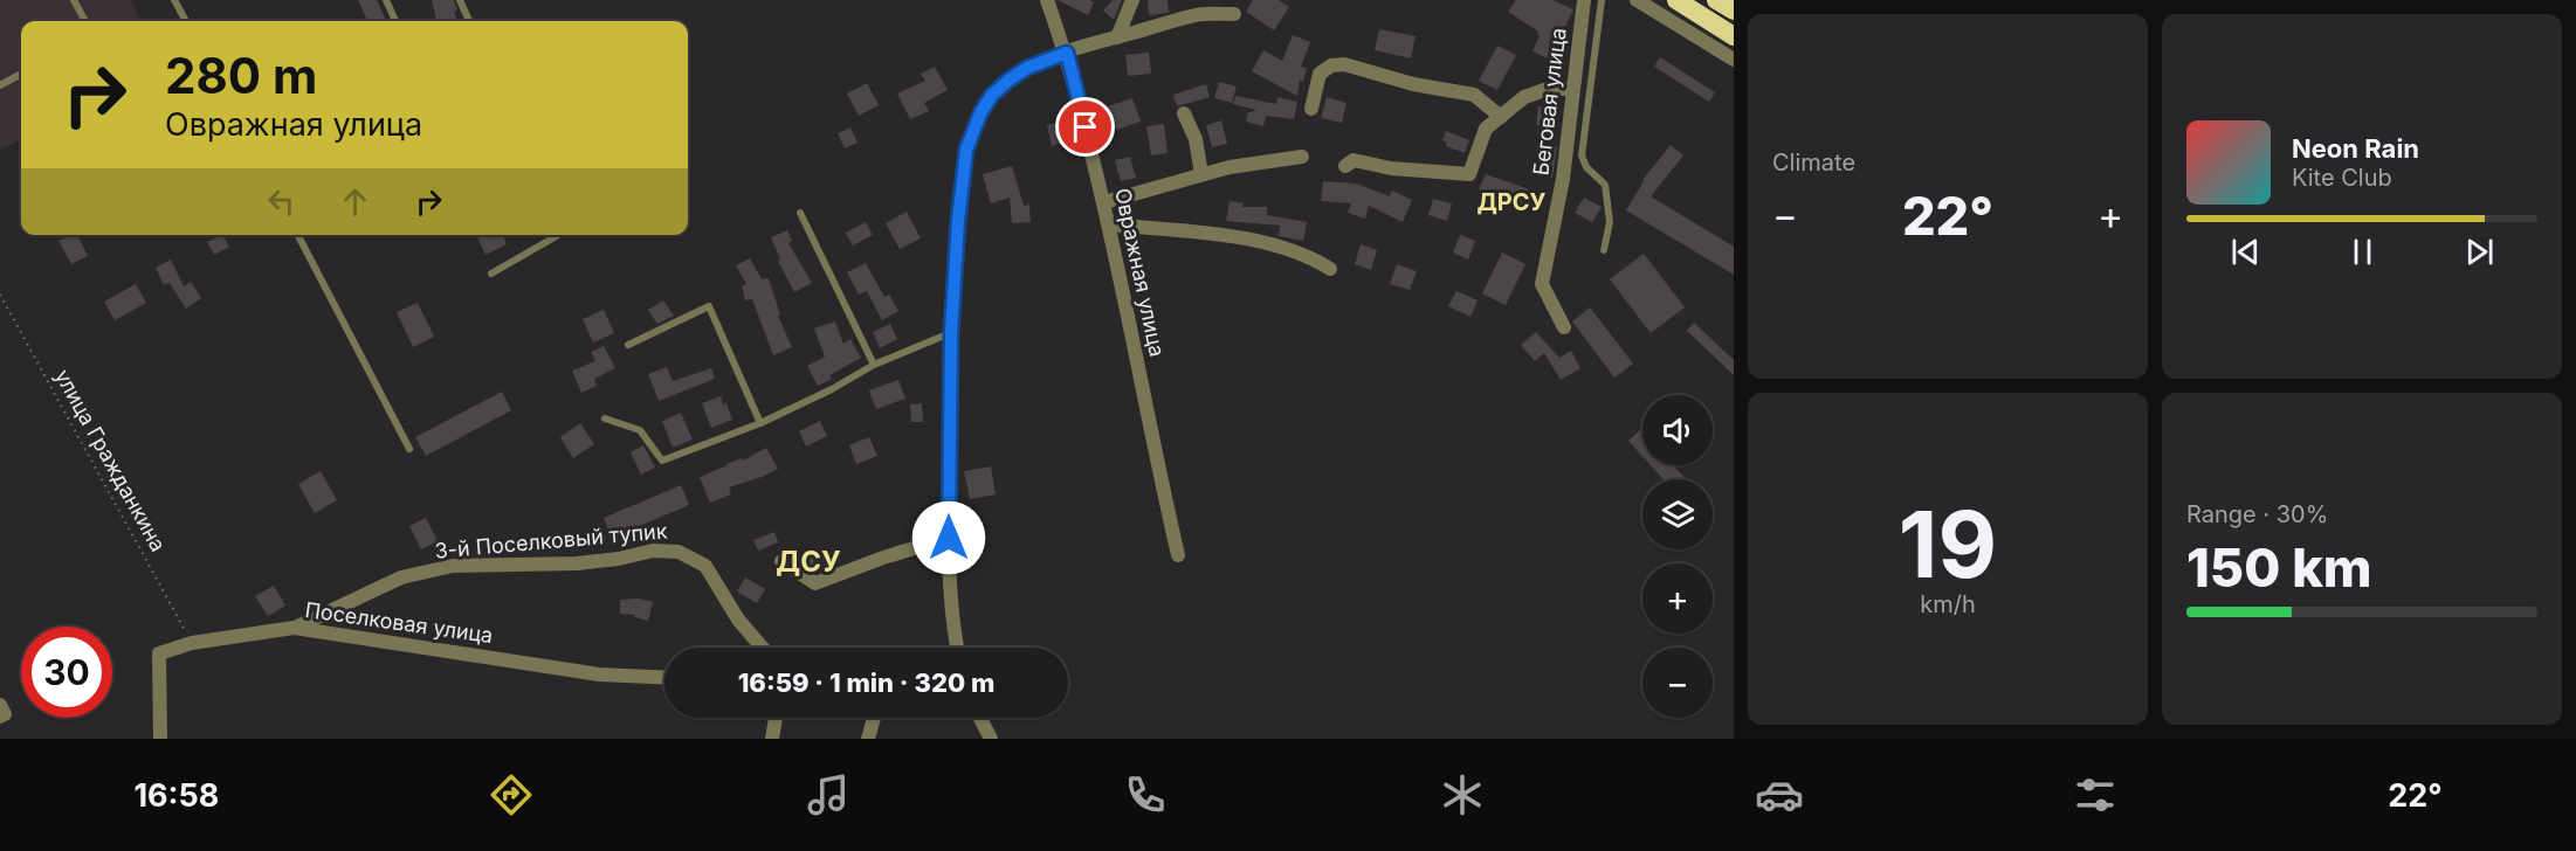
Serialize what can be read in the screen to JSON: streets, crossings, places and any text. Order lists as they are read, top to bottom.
{
  "streets": {
    "street": [
      "Беговая улица",
      "Овражная улица",
      "3-й Поселковый тупик",
      "Поселковая улица"
    ],
    "path": ["улица Гражданкина"]
  },
  "crossings": [
    ["улица Гражданкина", "Поселковая улица"],
    ["3-й Поселковый тупик", "Поселковая улица"]
  ],
  "districts": ["ДРСУ", "ДСУ"],
  "page": {
    "tile": [
      "Climate",
      ["19", "km/h"],
      ["Range · 30%", "150 km"]
    ],
    "turn": ["280 m", "Овражная улица"],
    "song": ["Neon Rain", "Kite Club"],
    "heat": ["−", "22°", "+"],
    "map_buttons": ["+", "−"],
    "limit": "30",
    "trip": "16:59 · 1 min · 320 m",
    "tabs": ["16:58", "22°"]
  }
}
